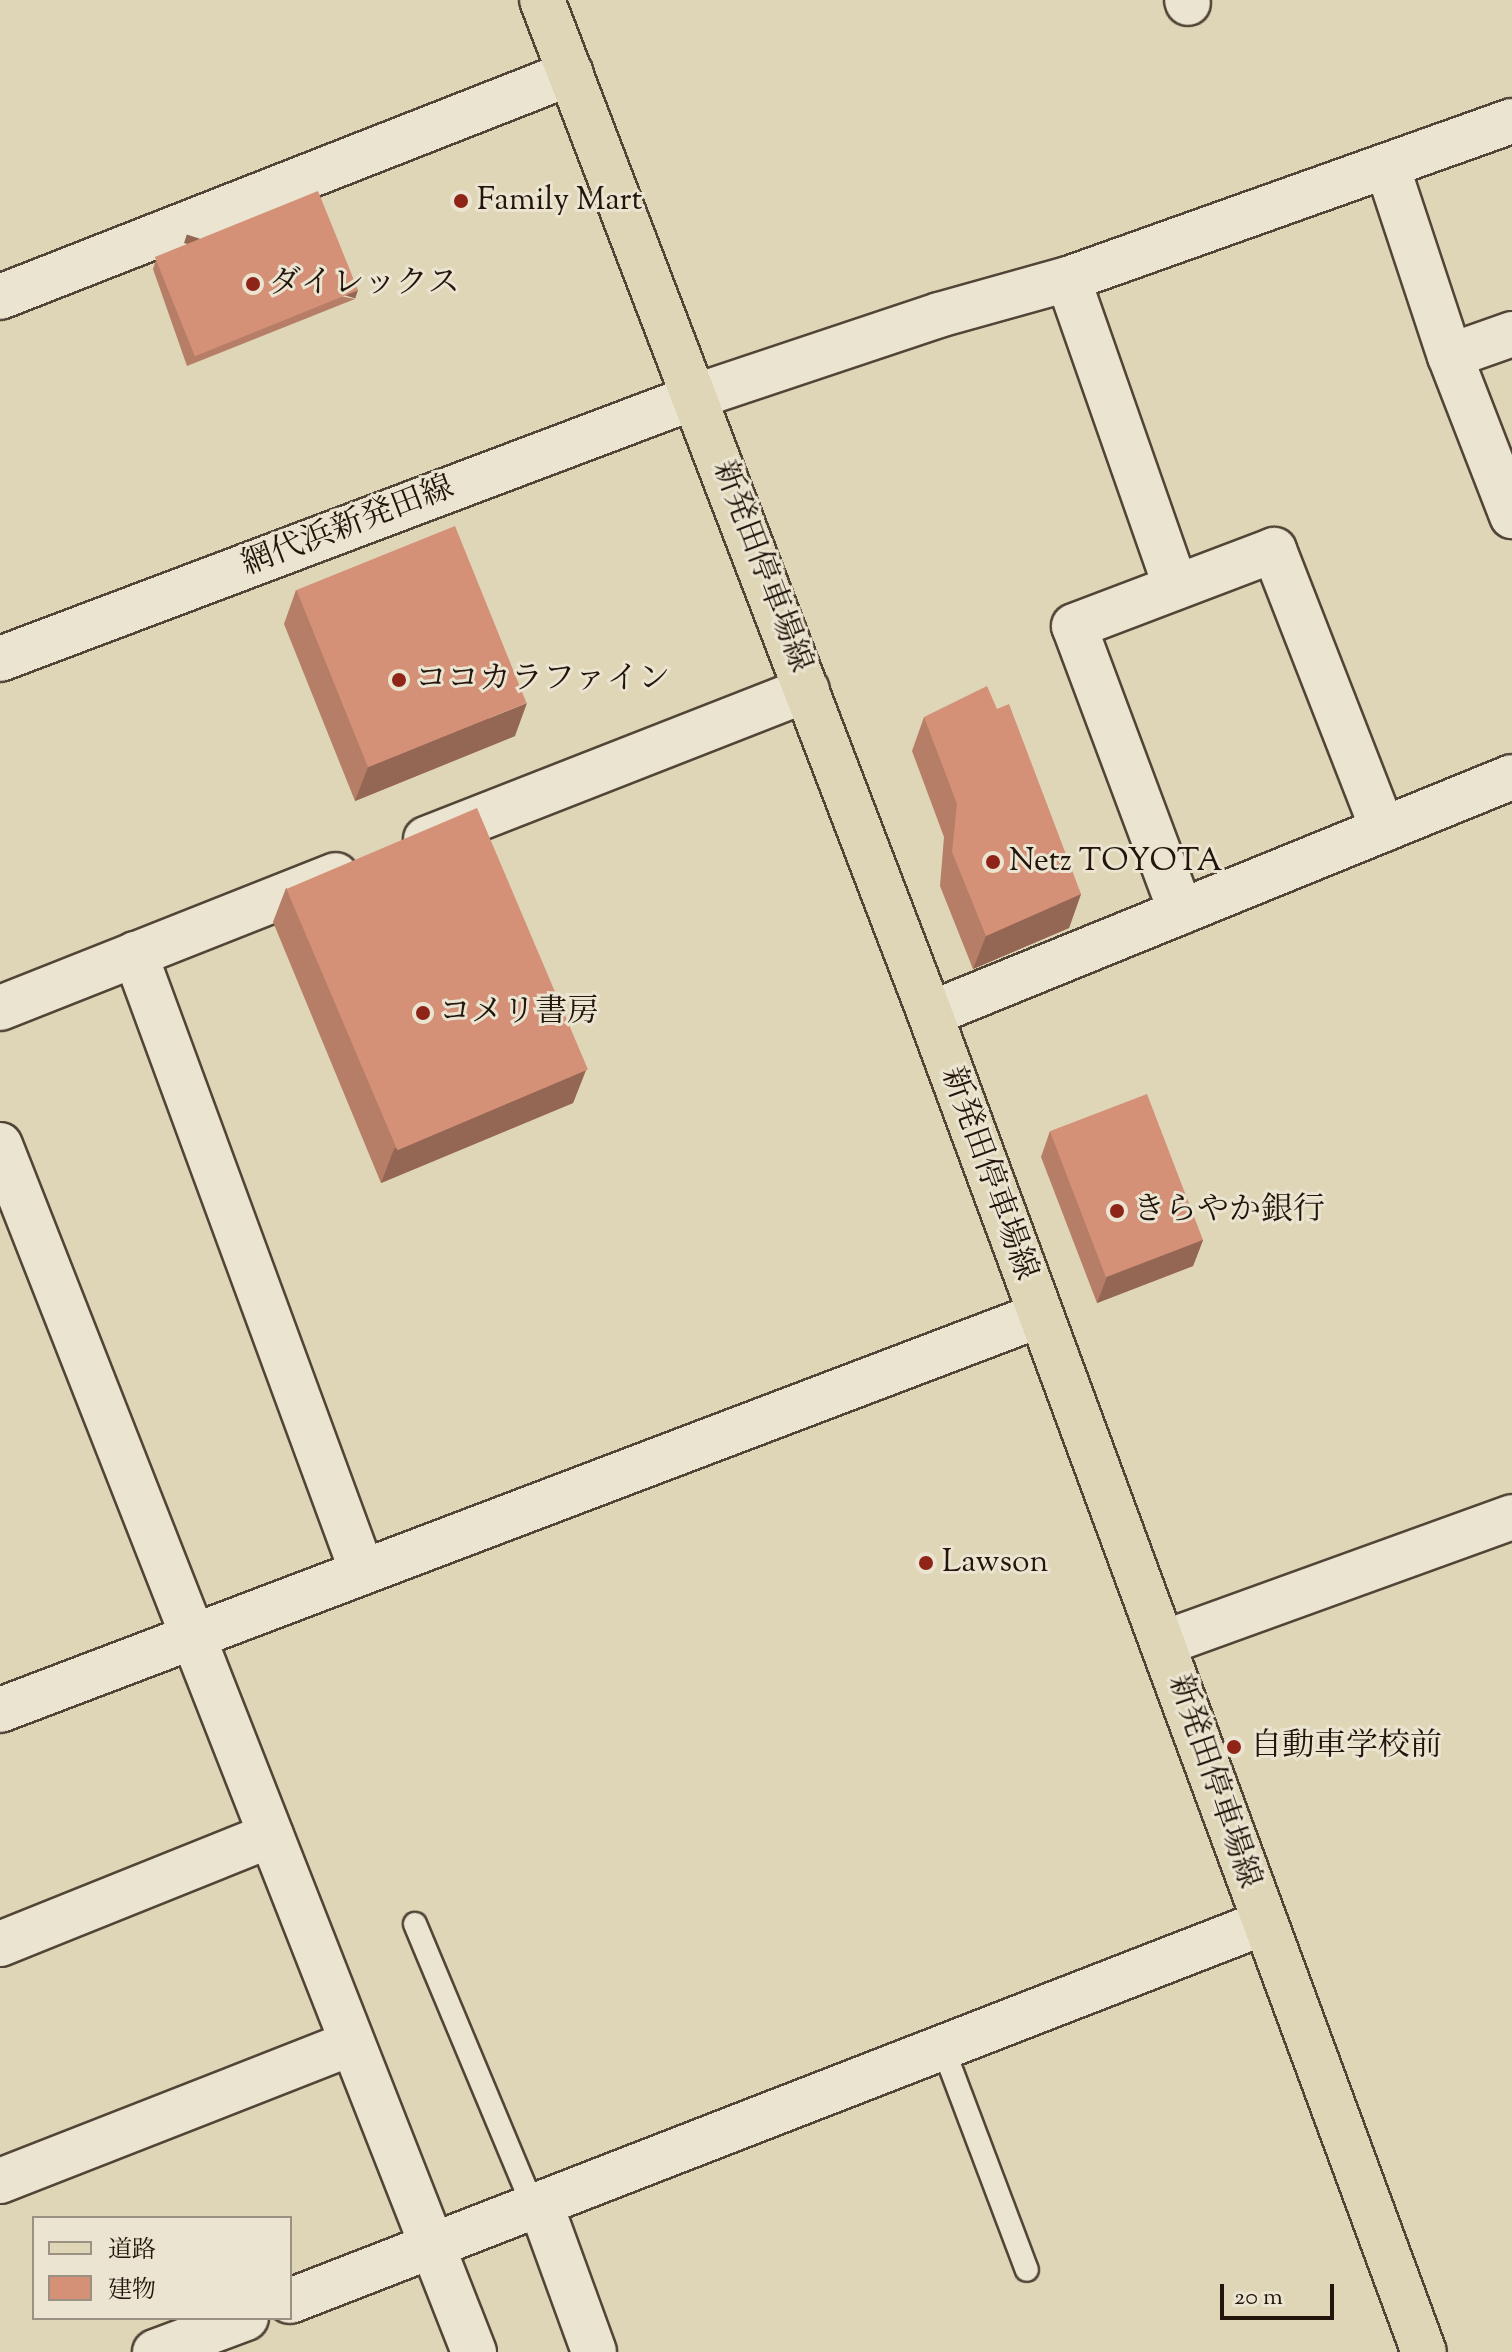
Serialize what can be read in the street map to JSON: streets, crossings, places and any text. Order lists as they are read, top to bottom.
{
  "streets": {
    "main road": ["新発田停車場線"],
    "street": ["網代浜新発田線"]
  },
  "crossings": [
    ["網代浜新発田線", "新発田停車場線"]
  ],
  "places": [
    "Family Mart",
    "ダイレックス",
    "ココカラファイン",
    "Netz TOYOTA",
    "コメリ書房",
    "きらやか銀行",
    "Lawson",
    "自動車学校前"
  ],
  "legend": ["道路", "建物"],
  "scale_bar": "20 m"
}
